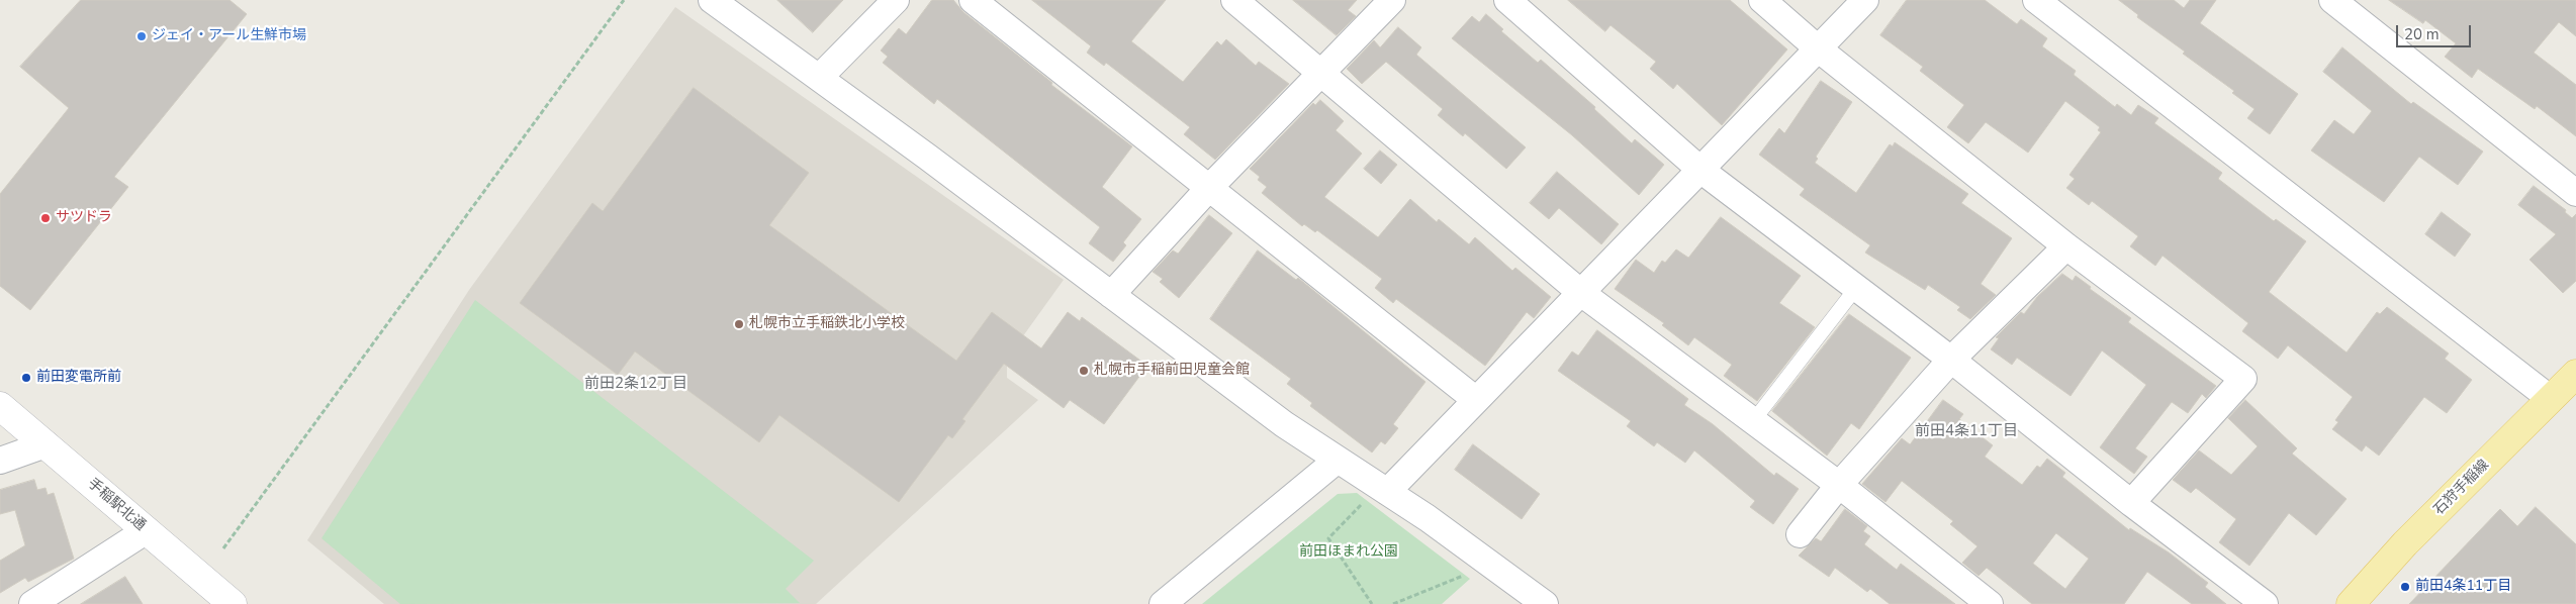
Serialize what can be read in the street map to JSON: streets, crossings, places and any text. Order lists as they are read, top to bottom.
{
  "streets": {
    "main road": ["石狩手稲線"],
    "street": ["手稲駅北通"]
  },
  "districts": ["前田2条12丁目", "前田4条11丁目"],
  "parks": ["前田ほまれ公園"],
  "places": [
    "ジェイ・アール生鮮市場",
    "サツドラ",
    "札幌市立手稲鉄北小学校",
    "札幌市手稲前田児童会館",
    "前田変電所前",
    "前田4条11丁目"
  ],
  "scale_bar": "20 m"
}
